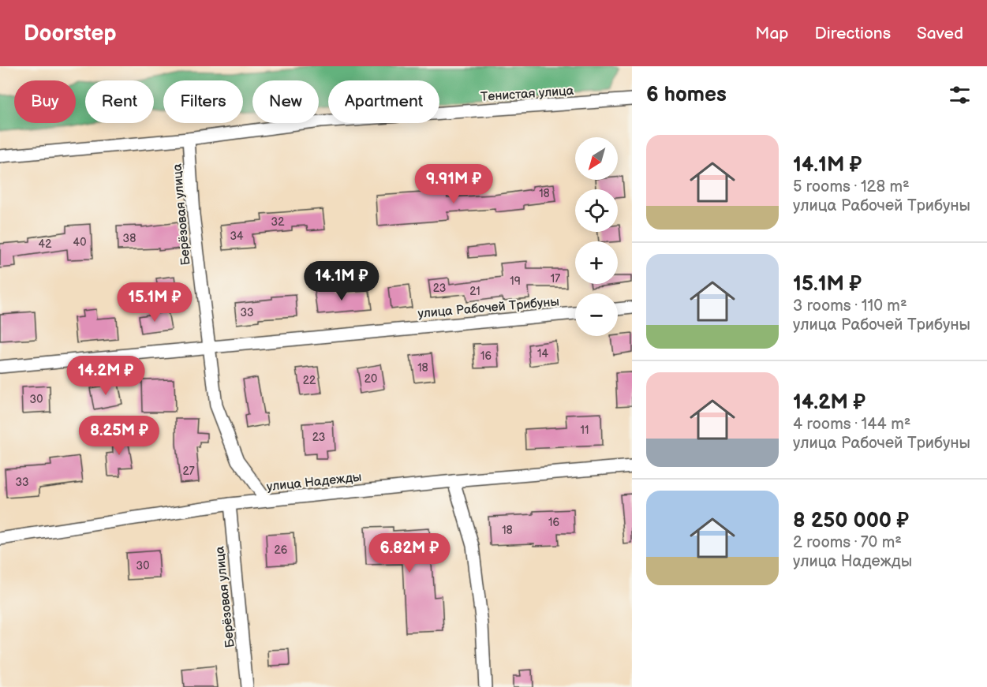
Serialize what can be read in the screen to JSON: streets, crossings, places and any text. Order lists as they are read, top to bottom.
{
  "streets": {
    "street": [
      "Тенистая улица",
      "Берёзовая улица",
      "улица Рабочей Трибуны",
      "улица Надежды"
    ]
  },
  "crossings": [
    ["Тенистая улица", "Берёзовая улица"],
    ["Берёзовая улица", "улица Рабочей Трибуны"],
    ["Берёзовая улица", "улица Надежды"]
  ],
  "house_numbers": [
    "18",
    "32",
    "34",
    "38",
    "40",
    "42",
    "17",
    "19",
    "23",
    "21",
    "33",
    "14",
    "16",
    "18",
    "20",
    "22",
    "30",
    "11",
    "23",
    "27",
    "33",
    "16",
    "18",
    "26",
    "30"
  ],
  "north": "bottom left",
  "page": {
    "header": "Doorstep",
    "nav": ["Map", "Directions", "Saved"],
    "heading": "6 homes",
    "chip": [
      "Buy",
      "Rent",
      "Filters",
      "New",
      "Apartment"
    ],
    "list": [
      {
        "name": "14.1M ₽",
        "note": "5 rooms · 128 m² · улица Рабочей Трибуны"
      },
      {
        "name": "15.1M ₽",
        "note": "3 rooms · 110 m² · улица Рабочей Трибуны"
      },
      {
        "name": "14.2M ₽",
        "note": "4 rooms · 144 m² · улица Рабочей Трибуны"
      },
      {
        "name": "8 250 000 ₽",
        "note": "2 rooms · 70 m² · улица Надежды"
      }
    ],
    "map_buttons": ["+", "−"],
    "price": [
      "9.91M ₽",
      "14.1M ₽",
      "15.1M ₽",
      "14.2M ₽",
      "8.25M ₽",
      "6.82M ₽"
    ]
  }
}
